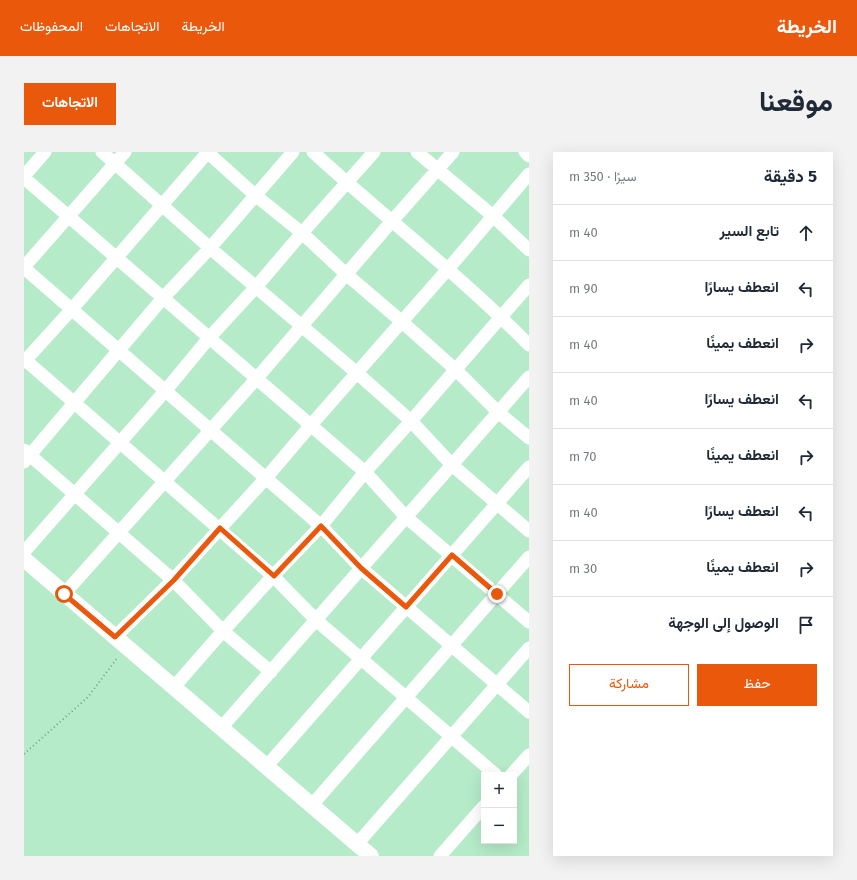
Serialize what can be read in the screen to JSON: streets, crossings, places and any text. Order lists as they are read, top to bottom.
{
  "page": {
    "header": "الخريطة",
    "nav": ["الخريطة", "الاتجاهات", "المحفوظات"],
    "title": "موقعنا",
    "buttons": [
      "الاتجاهات",
      ["حفظ", "مشاركة"]
    ],
    "heading": ["5 دقيقة", "سيرًا · 350 m"],
    "list": [
      ["تابع السير", "40 m"],
      ["انعطف يسارًا", "90 m"],
      ["انعطف يمينًا", "40 m"],
      ["انعطف يسارًا", "40 m"],
      ["انعطف يمينًا", "70 m"],
      ["انعطف يسارًا", "40 m"],
      ["انعطف يمينًا", "30 m"],
      "الوصول إلى الوجهة"
    ],
    "map_buttons": ["+", "−"]
  }
}
